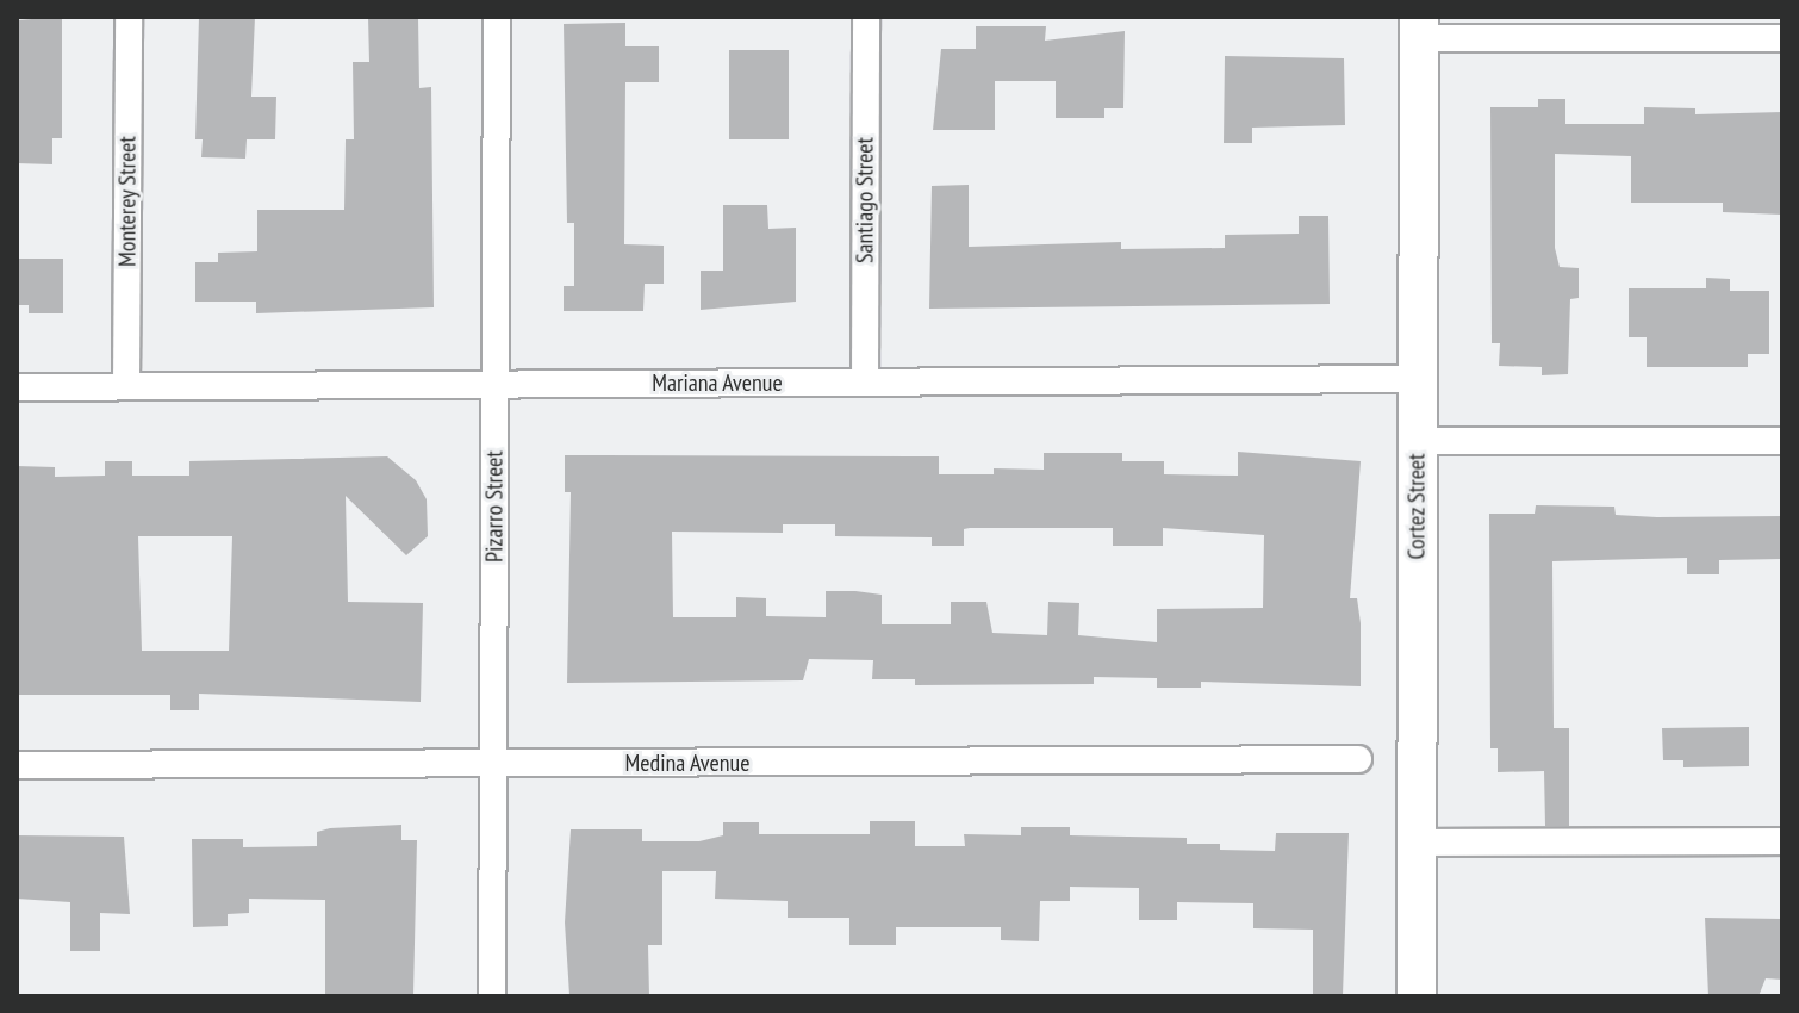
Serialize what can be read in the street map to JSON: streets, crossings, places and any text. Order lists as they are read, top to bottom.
{
  "streets": {
    "street": [
      "Santiago Street",
      "Monterey Street",
      "Mariana Avenue",
      "Pizarro Street",
      "Cortez Street",
      "Medina Avenue"
    ]
  },
  "crossings": [
    ["Santiago Street", "Mariana Avenue"],
    ["Monterey Street", "Mariana Avenue"],
    ["Mariana Avenue", "Pizarro Street"],
    ["Mariana Avenue", "Cortez Street"],
    ["Pizarro Street", "Medina Avenue"]
  ]
}
